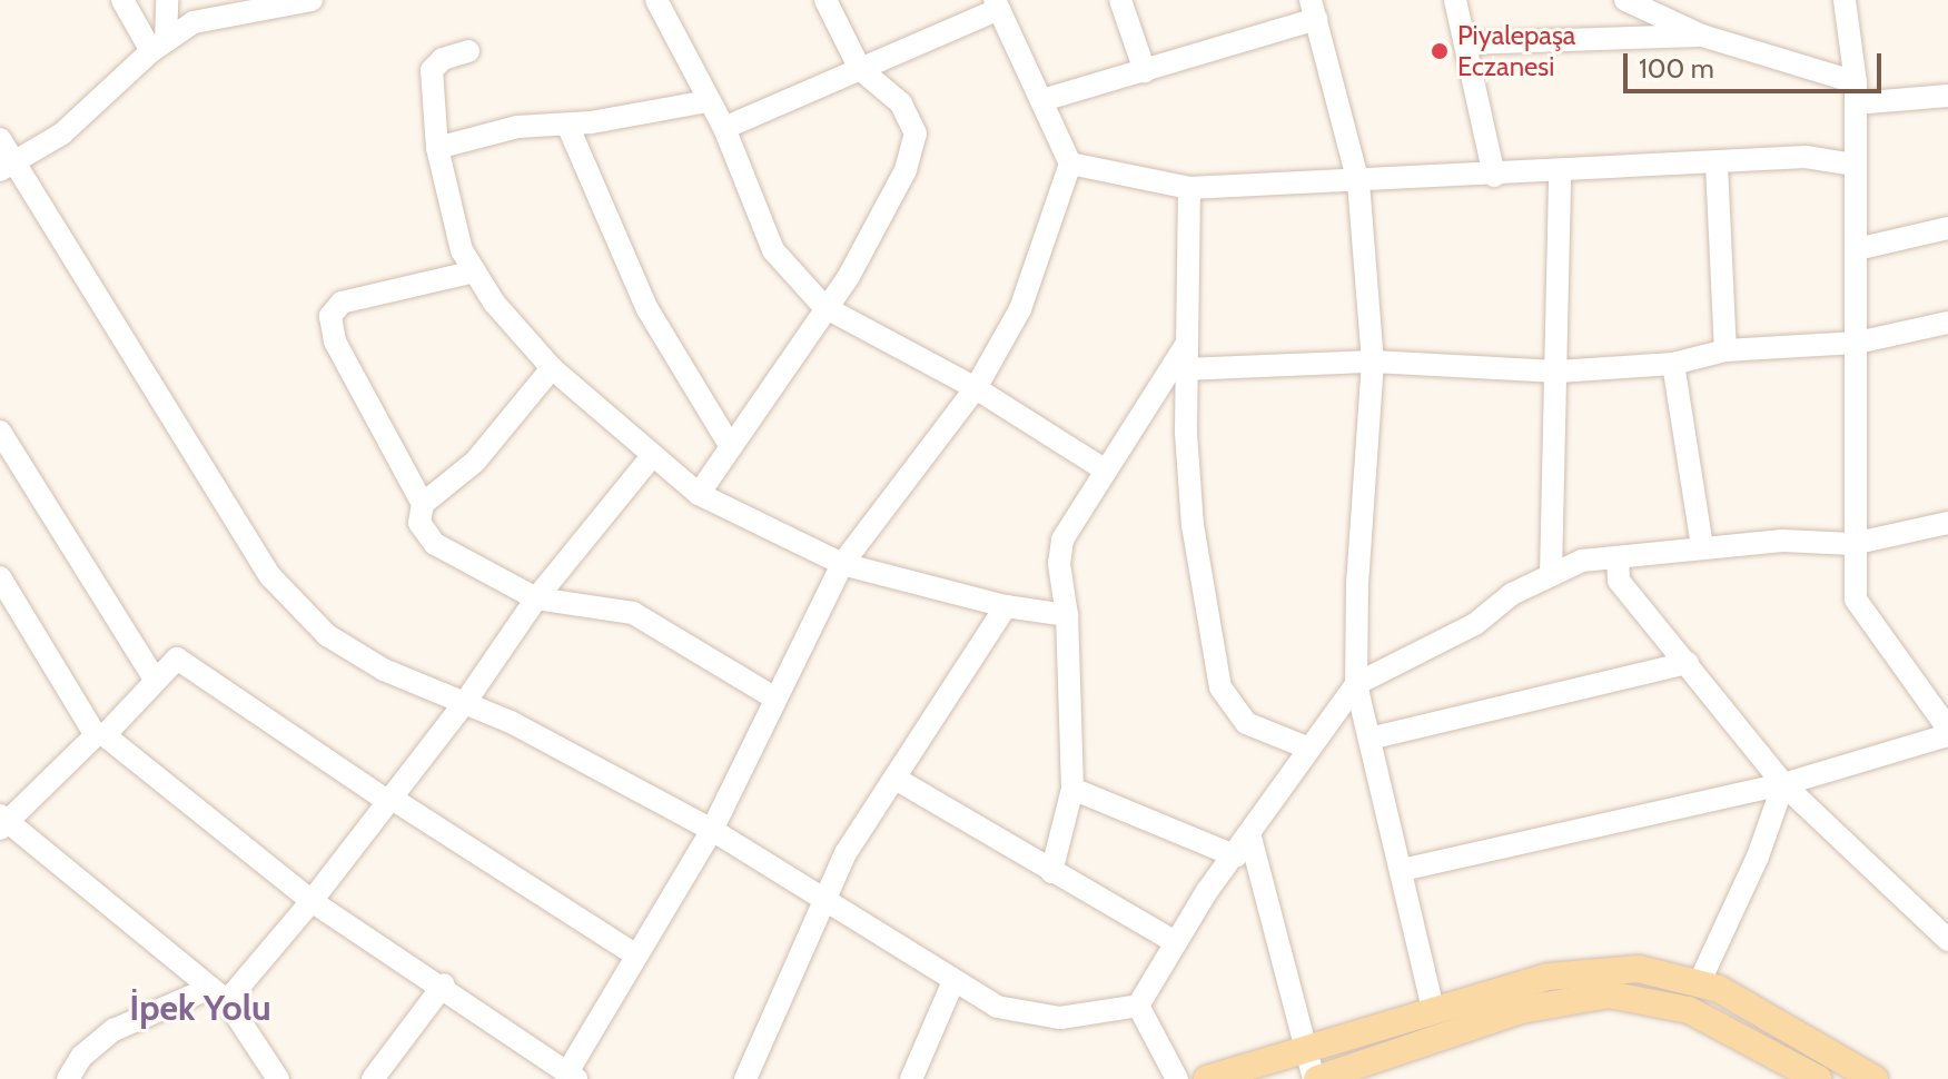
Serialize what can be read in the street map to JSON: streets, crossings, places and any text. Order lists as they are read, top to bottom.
{
  "districts": ["İpek Yolu"],
  "places": ["Piyalepaşa Eczanesi"],
  "scale_bar": "100 m"
}
